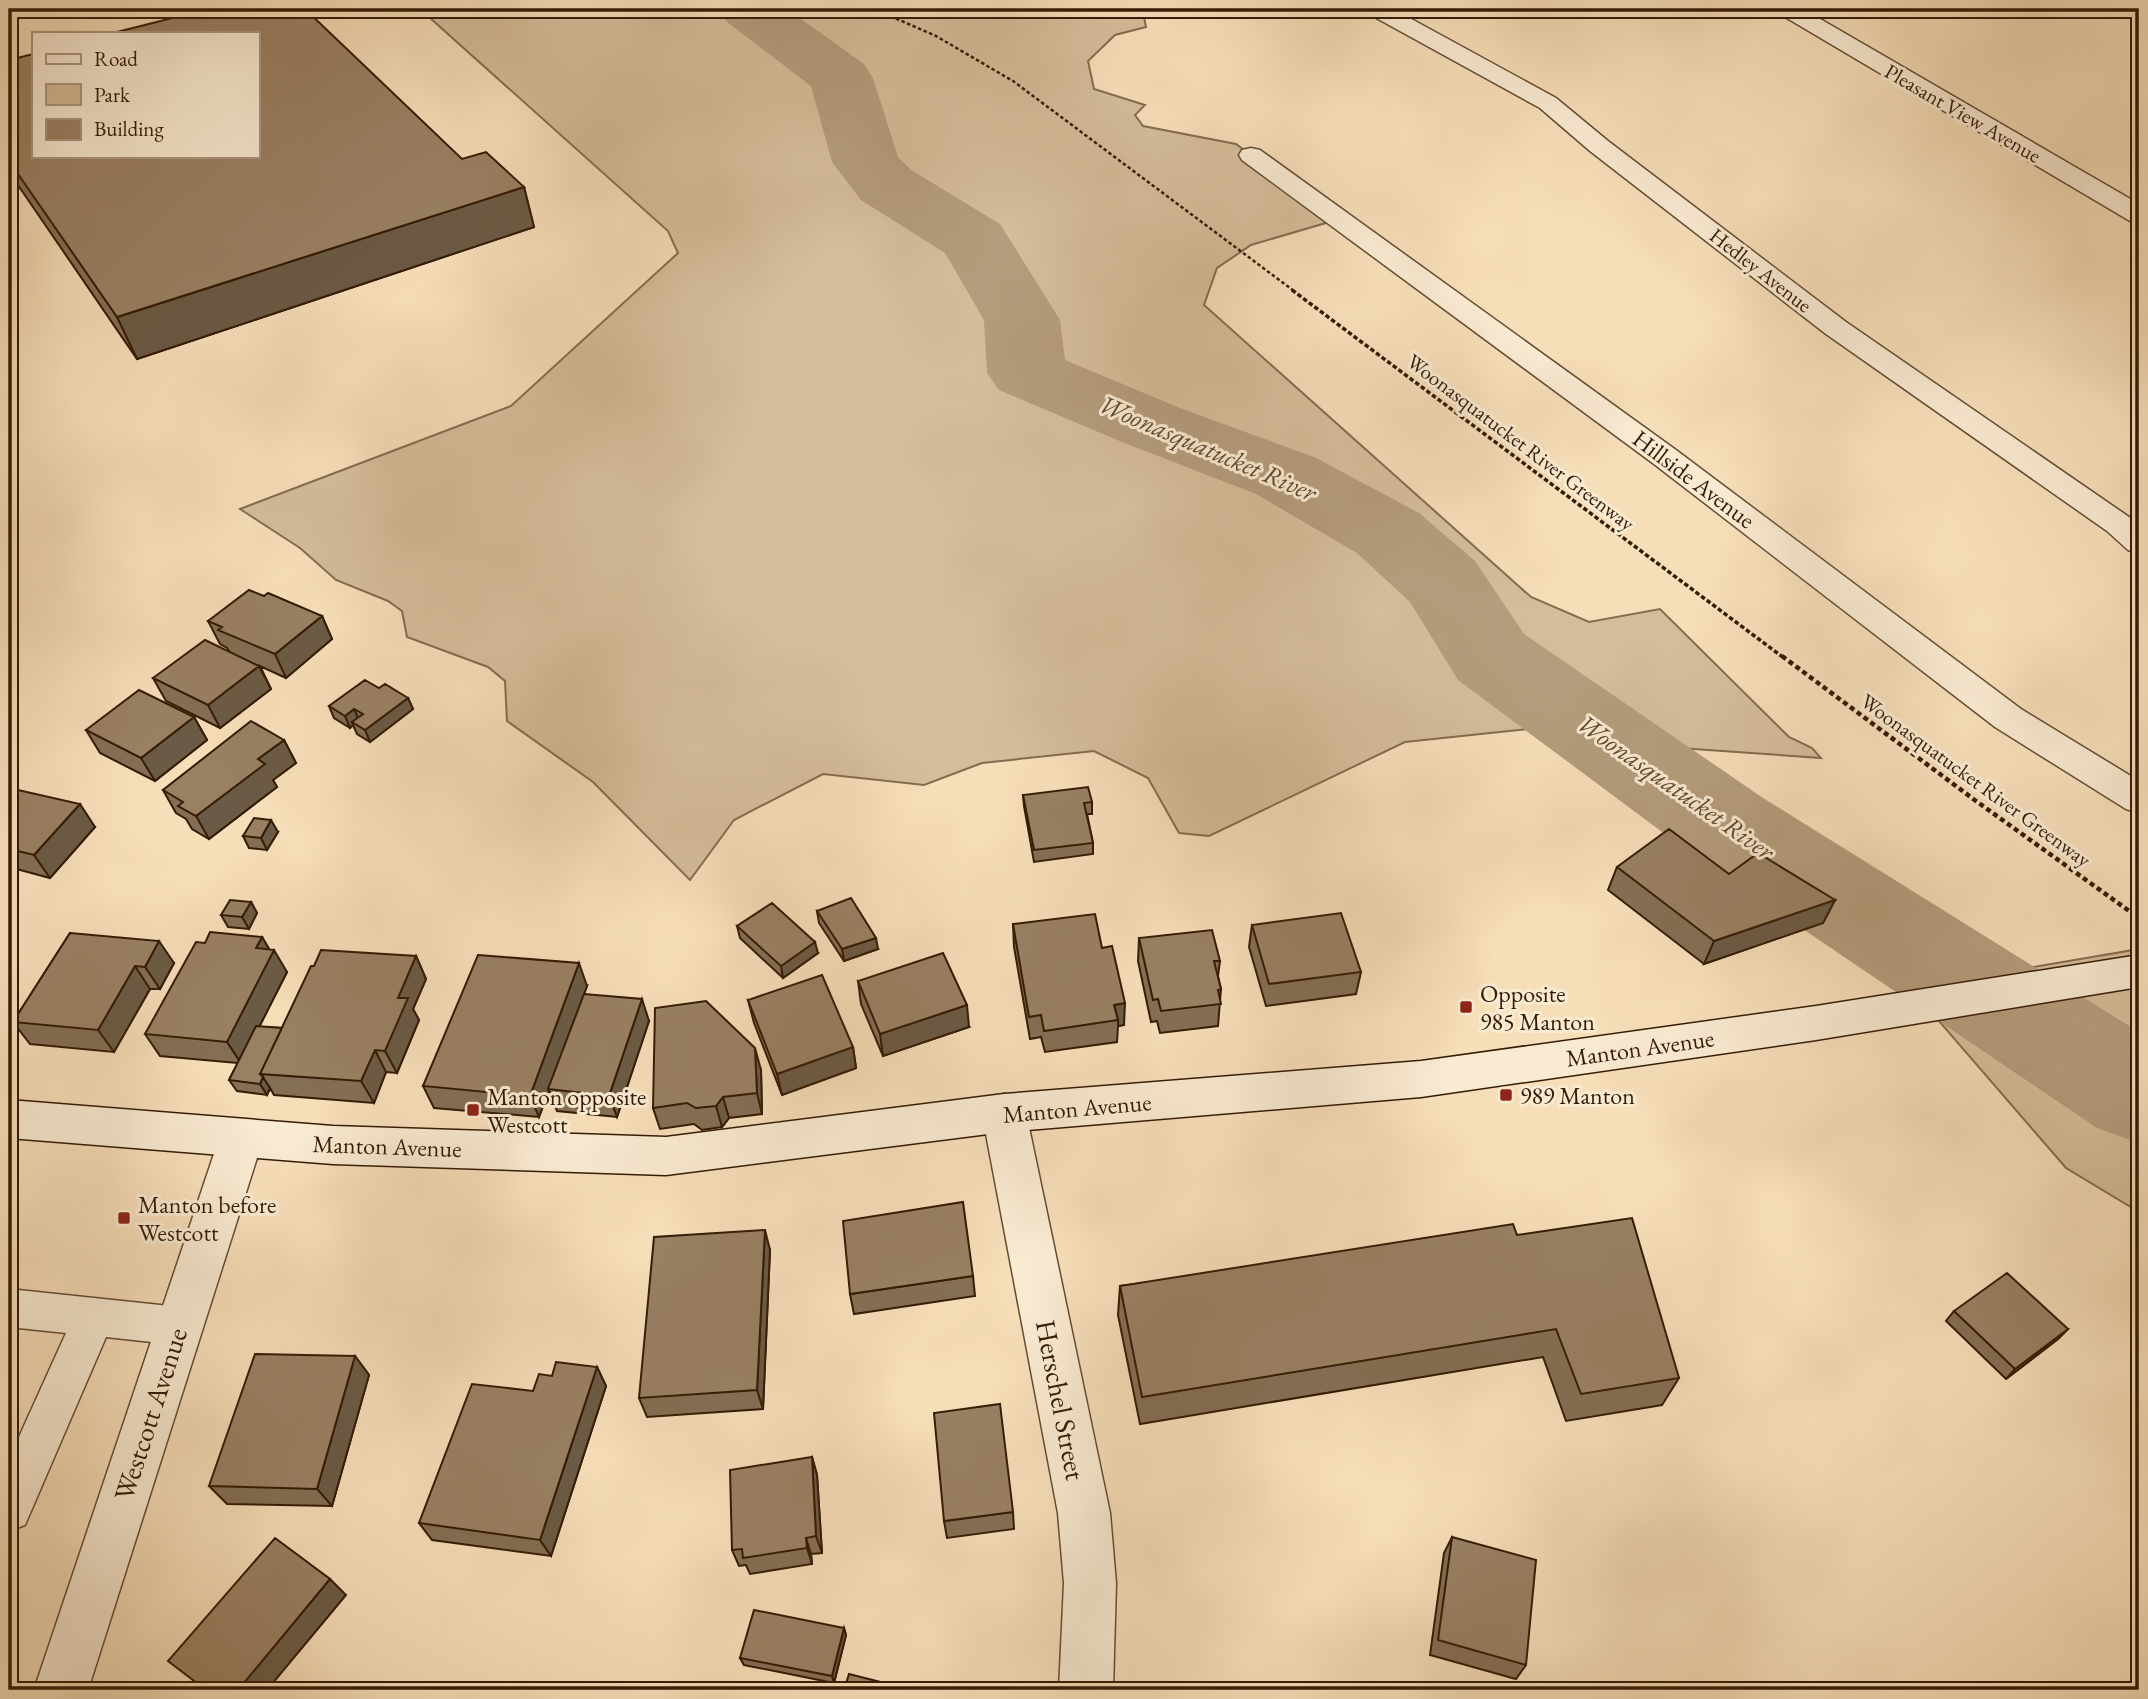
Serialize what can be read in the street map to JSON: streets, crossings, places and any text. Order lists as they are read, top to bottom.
{
  "streets": {
    "street": [
      "Pleasant View Avenue",
      "Hedley Avenue",
      "Hillside Avenue",
      "Manton Avenue",
      "Herschel Street",
      "Westcott Avenue"
    ],
    "path": ["Woonasquatucket River Greenway"]
  },
  "crossings": [
    ["Manton Avenue", "Herschel Street"],
    ["Manton Avenue", "Westcott Avenue"]
  ],
  "water": ["Woonasquatucket River"],
  "places": {
    "transit": [
      "Opposite 985 Manton",
      "989 Manton",
      "Manton opposite Westcott",
      "Manton before Westcott"
    ]
  },
  "legend": ["Road", "Park", "Building"]
}
